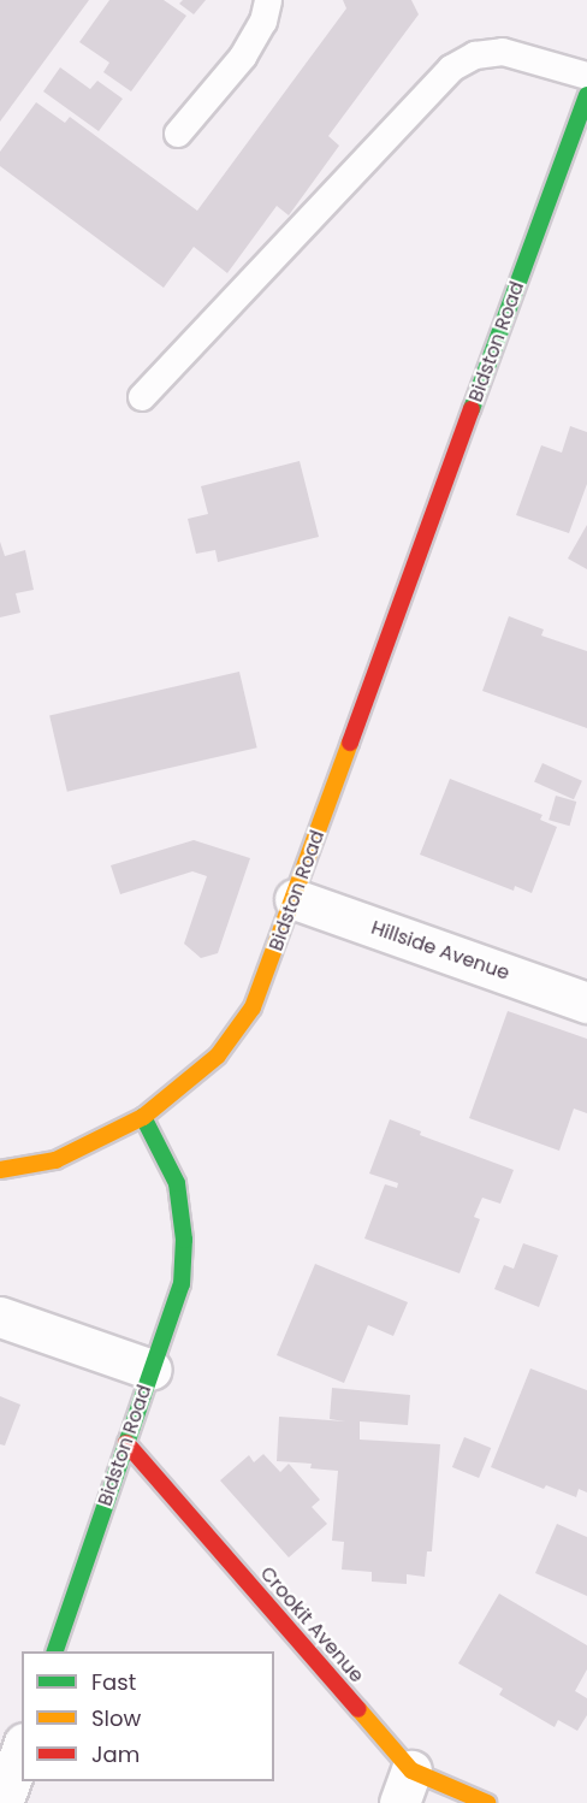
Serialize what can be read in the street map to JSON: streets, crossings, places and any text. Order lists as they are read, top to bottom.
{
  "streets": {
    "street": ["Bidston Road", "Hillside Avenue", "Crookit Avenue"]
  },
  "crossings": [
    ["Bidston Road", "Hillside Avenue"],
    ["Bidston Road", "Crookit Avenue"]
  ],
  "legend": ["Fast", "Slow", "Jam"]
}
